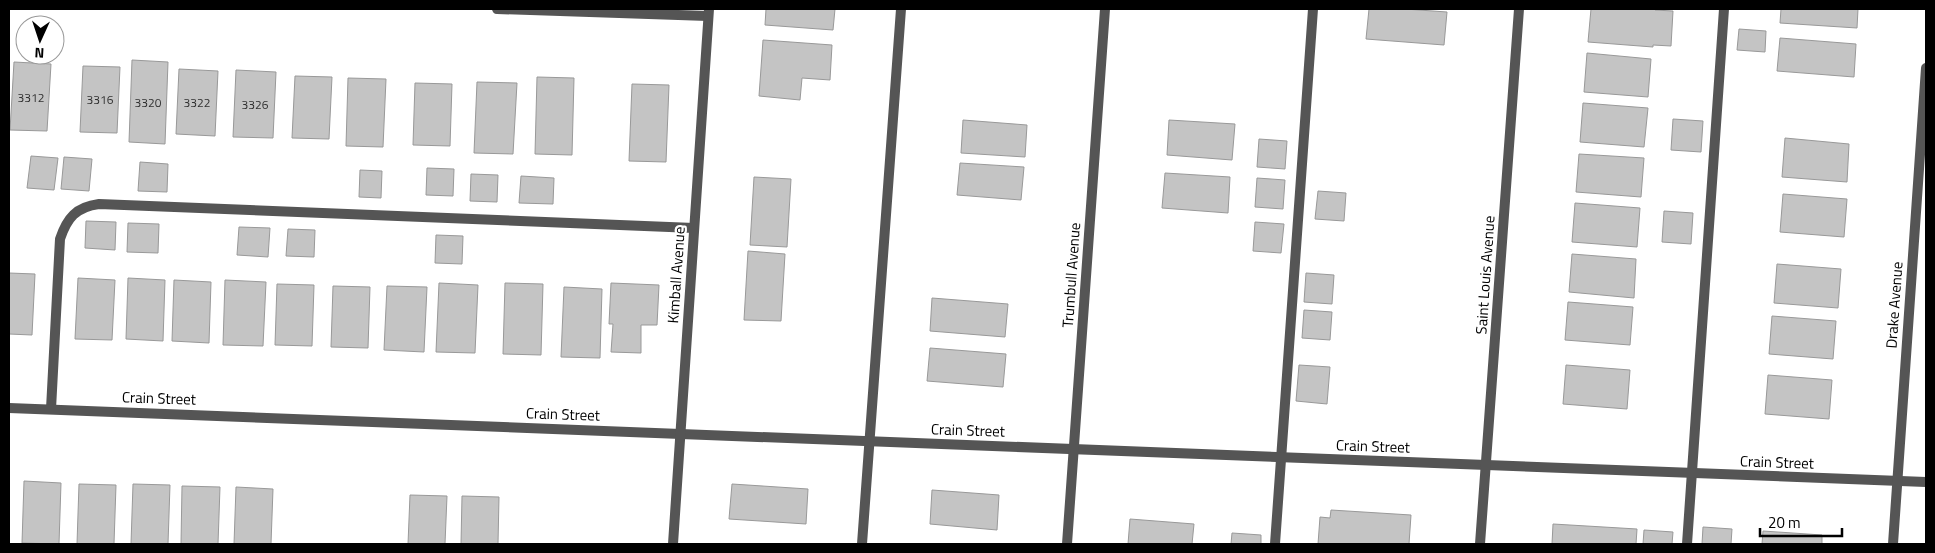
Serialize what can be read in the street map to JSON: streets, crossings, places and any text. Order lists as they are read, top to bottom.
{
  "streets": {
    "street": [
      "Kimball Avenue",
      "Trumbull Avenue",
      "Saint Louis Avenue",
      "Drake Avenue",
      "Crain Street"
    ]
  },
  "crossings": [
    ["Kimball Avenue", "Crain Street"],
    ["Trumbull Avenue", "Crain Street"],
    ["Saint Louis Avenue", "Crain Street"],
    ["Drake Avenue", "Crain Street"]
  ],
  "house_numbers": [
    "3312",
    "3316",
    "3320",
    "3322",
    "3326"
  ],
  "scale_bar": "20 m",
  "north": "bottom"
}
